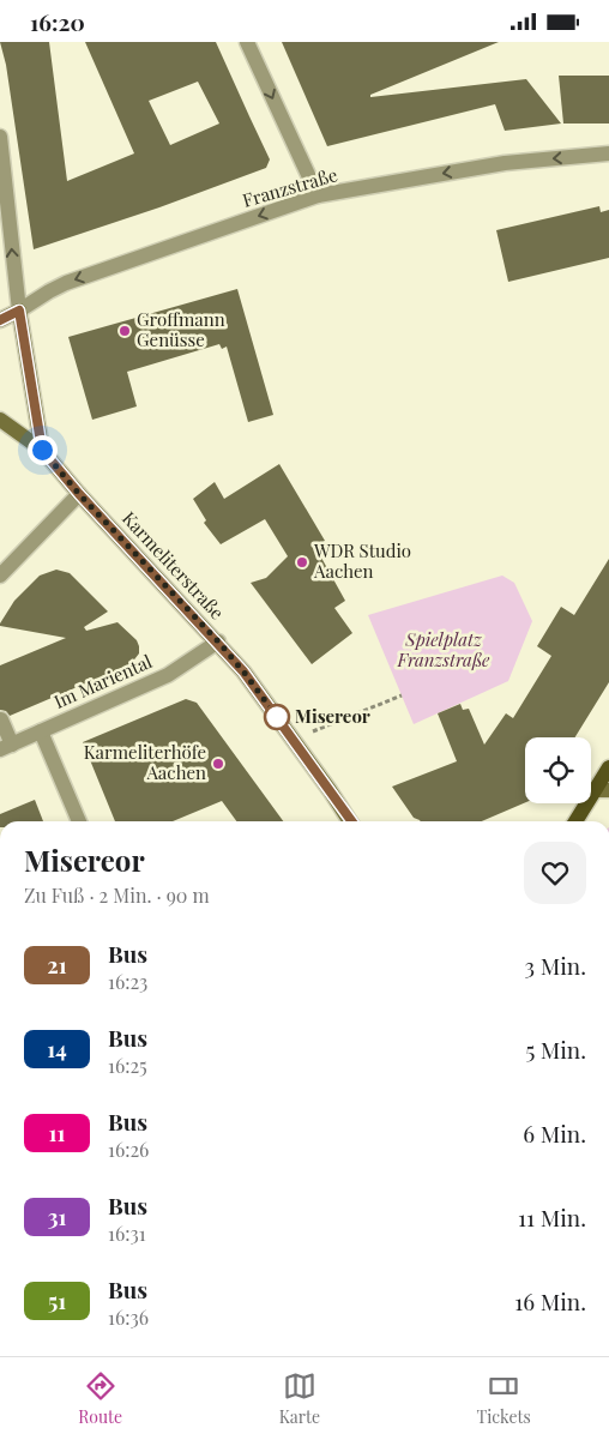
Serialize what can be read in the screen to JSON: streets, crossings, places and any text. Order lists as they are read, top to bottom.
{
  "streets": {
    "street": ["Franzstraße", "Karmeliterstraße", "Im Mariental"]
  },
  "crossings": [
    ["Karmeliterstraße", "Im Mariental"]
  ],
  "one_way": ["Franzstraße"],
  "parks": ["Spielplatz Franzstraße"],
  "places": [
    "Groffmann Genüsse",
    "WDR Studio Aachen",
    "Misereor",
    "Karmeliterhöfe Aachen"
  ],
  "lines": ["bus line 21"],
  "page": {
    "status": "16:20",
    "heading": ["Misereor", "Zu Fuß · 2 Min. · 90 m"],
    "list": [
      {
        "mark": "21",
        "name": "Bus",
        "note": "16:23",
        "value": "3 Min."
      },
      {
        "mark": "14",
        "name": "Bus",
        "note": "16:25",
        "value": "5 Min."
      },
      {
        "mark": "11",
        "name": "Bus",
        "note": "16:26",
        "value": "6 Min."
      },
      {
        "mark": "31",
        "name": "Bus",
        "note": "16:31",
        "value": "11 Min."
      },
      {
        "mark": "51",
        "name": "Bus",
        "note": "16:36",
        "value": "16 Min."
      }
    ],
    "tabs": ["Route", "Karte", "Tickets"]
  }
}
